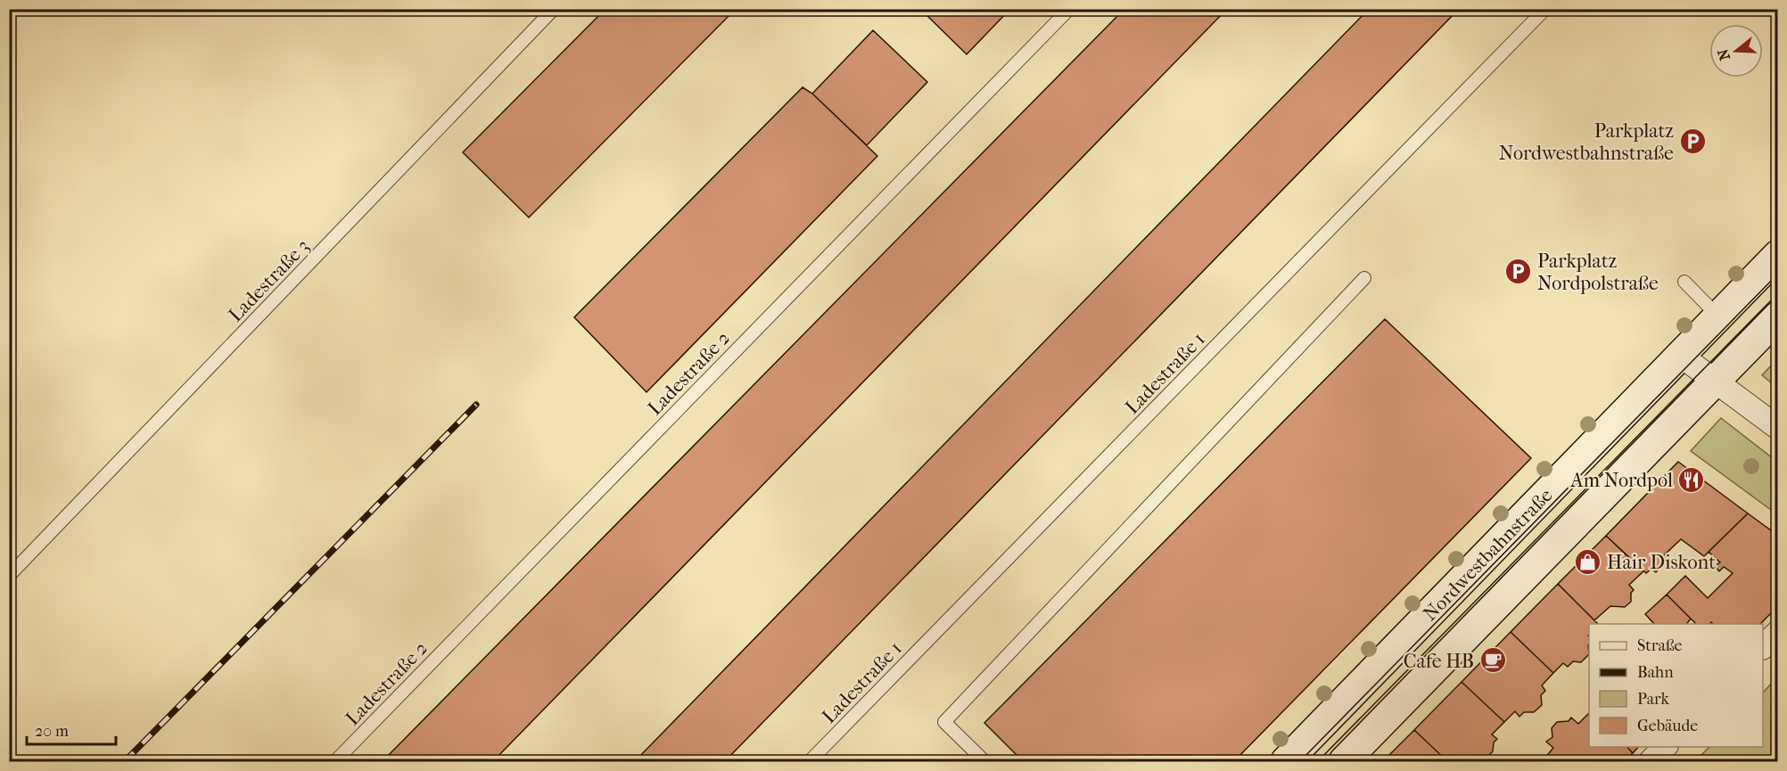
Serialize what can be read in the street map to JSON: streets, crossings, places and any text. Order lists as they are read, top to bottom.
{
  "streets": {
    "street": ["Nordwestbahnstraße"],
    "lane": ["Ladestraße 3", "Ladestraße 2", "Ladestraße 1"]
  },
  "places": {
    "parking": ["Parkplatz Nordwestbahnstraße", "Parkplatz Nordpolstraße"],
    "restaurant": ["Am Nordpol"],
    "shop": ["Hair Diskont"],
    "cafe": ["Cafe HB"]
  },
  "legend": [
    "Straße",
    "Bahn",
    "Park",
    "Gebäude"
  ],
  "scale_bar": "20 m",
  "north": "left"
}
